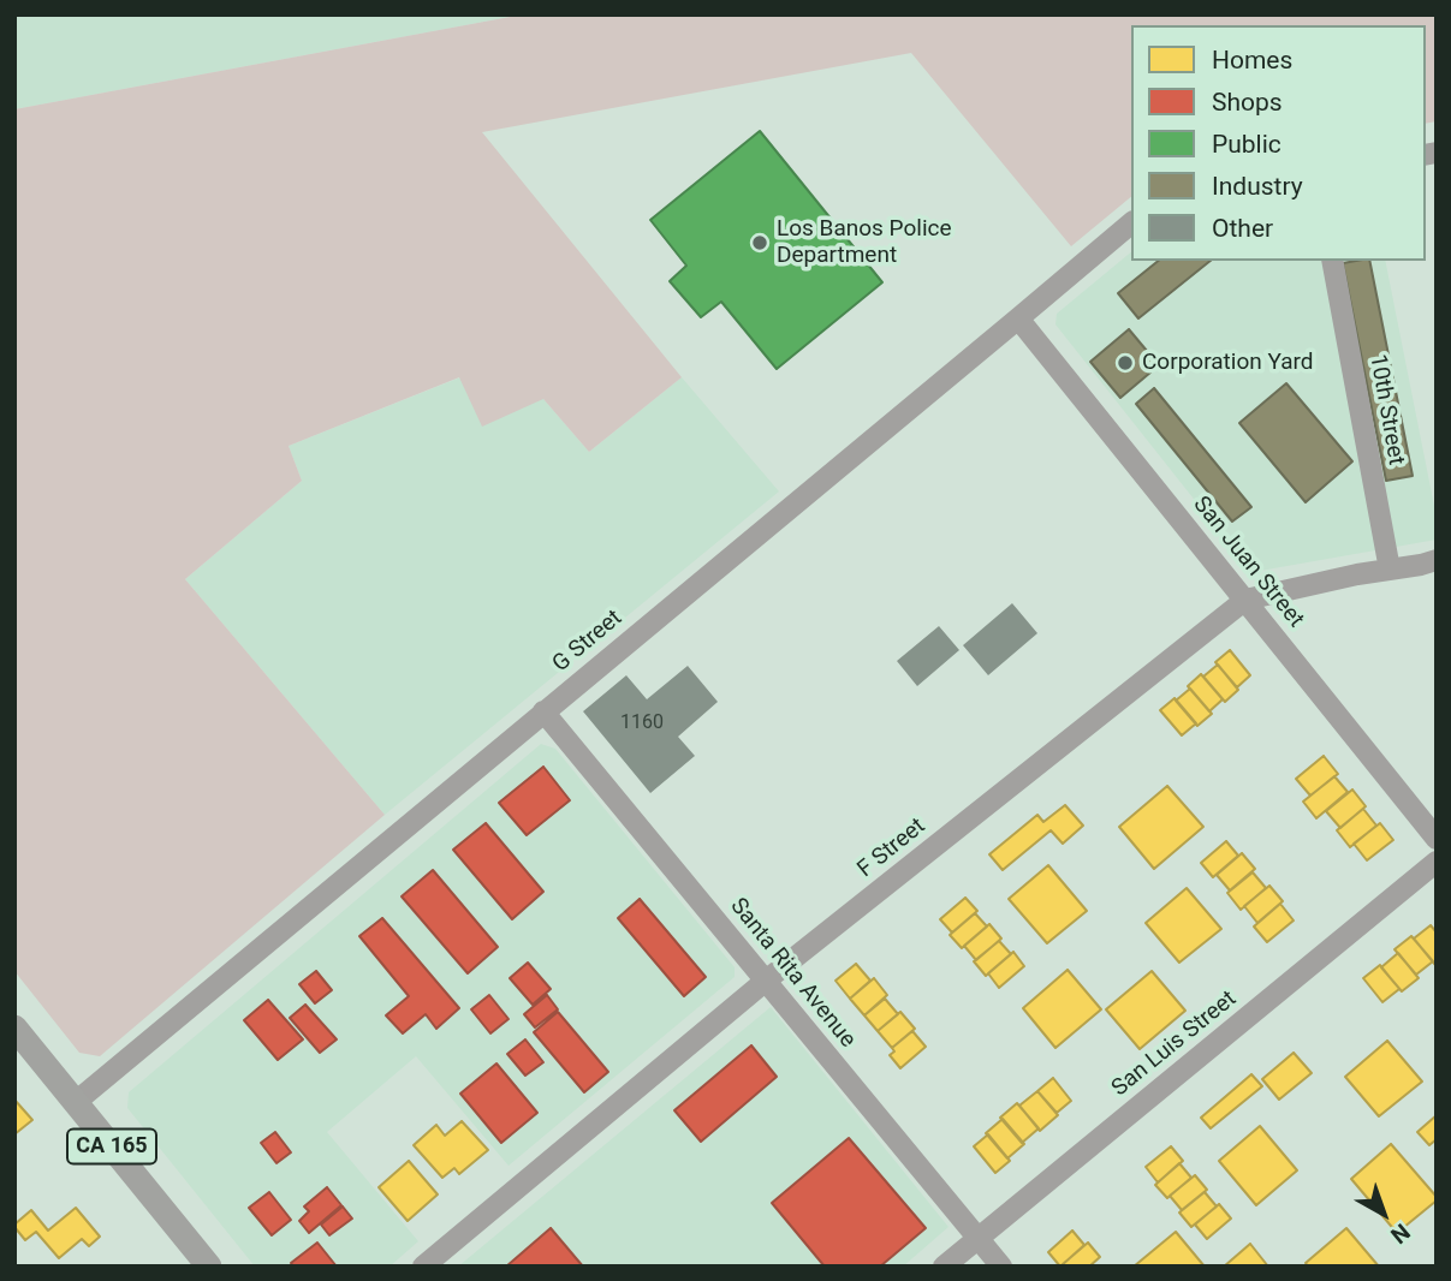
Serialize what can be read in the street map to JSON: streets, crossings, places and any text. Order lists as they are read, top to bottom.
{
  "streets": {
    "main road": ["CA 165"],
    "street": [
      "10th Street",
      "San Juan Street",
      "G Street",
      "F Street",
      "Santa Rita Avenue",
      "San Luis Street"
    ]
  },
  "crossings": [
    ["10th Street", "F Street"],
    ["San Juan Street", "G Street"],
    ["San Juan Street", "F Street"],
    ["G Street", "Santa Rita Avenue"],
    ["G Street", "CA 165"],
    ["F Street", "Santa Rita Avenue"],
    ["Santa Rita Avenue", "San Luis Street"]
  ],
  "places": ["Los Banos Police Department", "Corporation Yard"],
  "house_numbers": ["1160"],
  "legend": [
    "Homes",
    "Shops",
    "Public",
    "Industry",
    "Other"
  ],
  "north": "bottom right"
}
